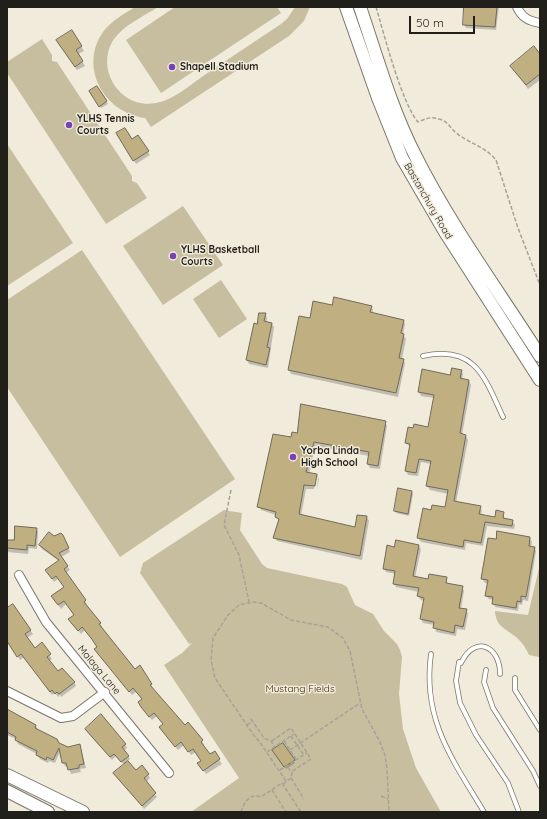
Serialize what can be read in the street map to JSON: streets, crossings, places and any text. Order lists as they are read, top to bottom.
{
  "streets": {
    "main road": ["Bastanchury Road"],
    "street": ["Malaga Lane"]
  },
  "parks": ["Mustang Fields"],
  "places": [
    "Shapell Stadium",
    "YLHS Tennis Courts",
    "YLHS Basketball Courts",
    "Yorba Linda High School"
  ],
  "scale_bar": "50 m"
}
